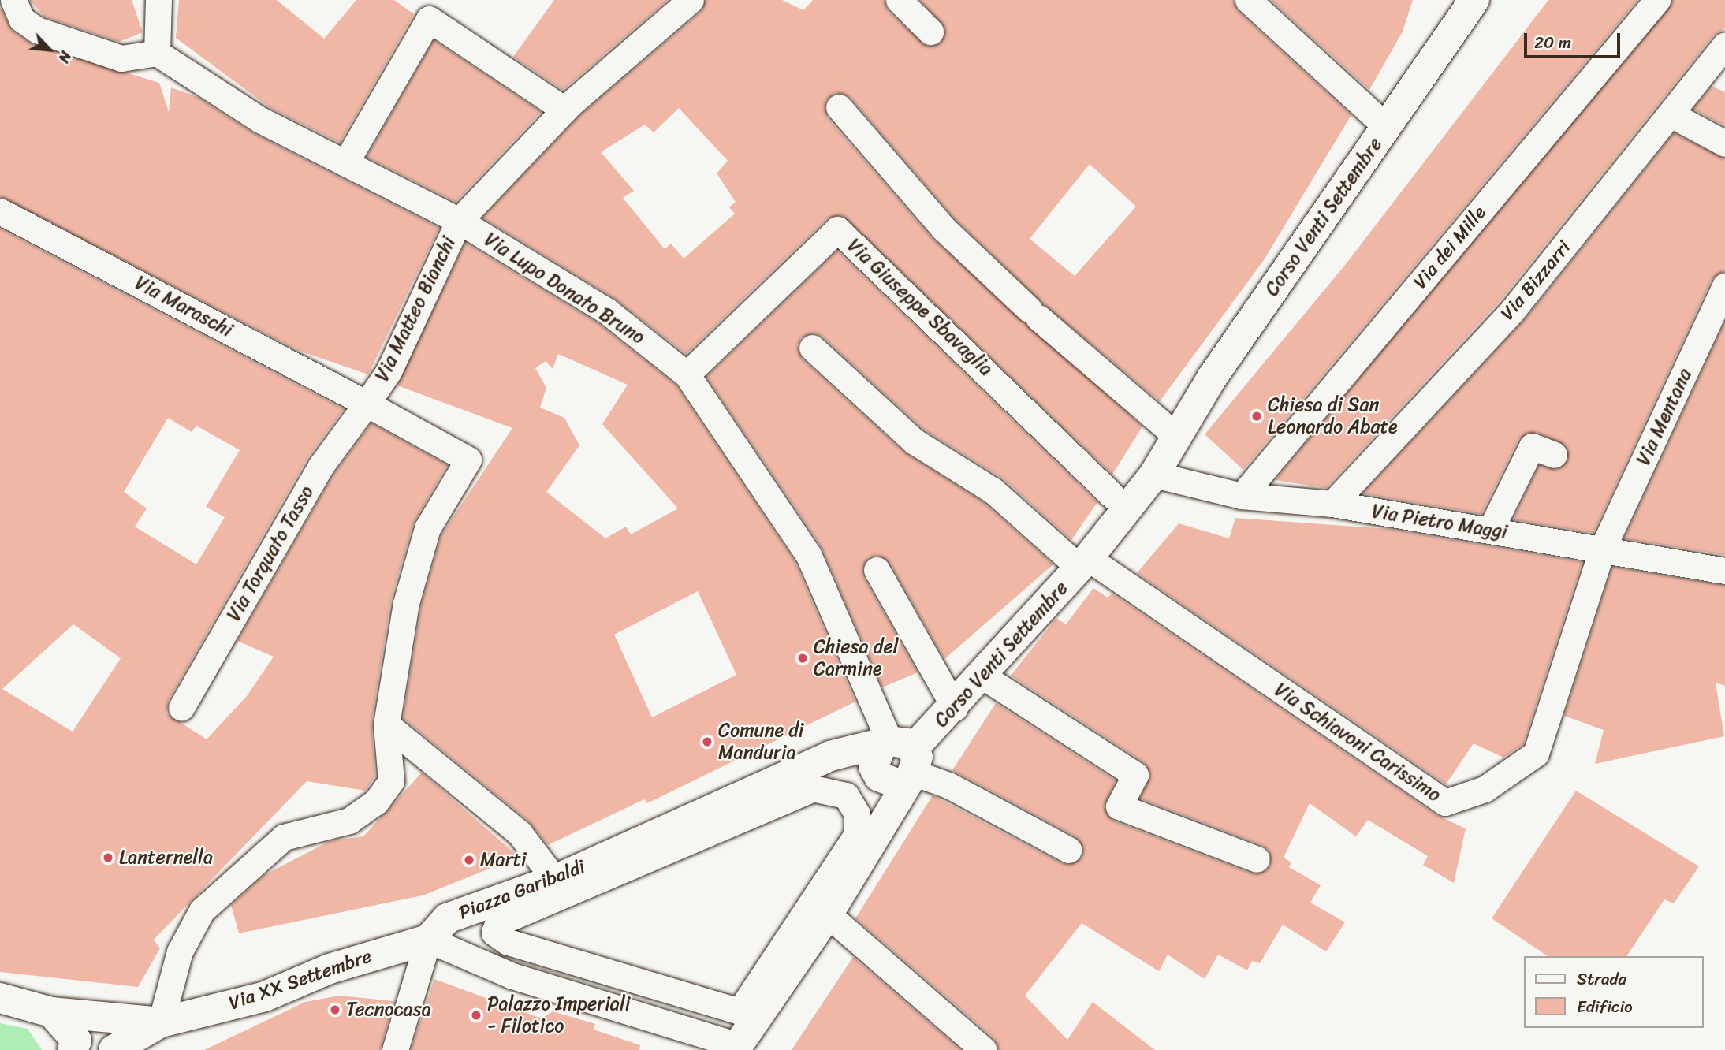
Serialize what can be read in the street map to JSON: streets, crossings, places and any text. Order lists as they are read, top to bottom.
{
  "streets": {
    "street": [
      "Corso Venti Settembre",
      "Via dei Mille",
      "Via Bizzarri",
      "Via Lupo Donato Bruno",
      "Via Maraschi",
      "Via Giuseppe Sbavaglia",
      "Via Matteo Bianchi",
      "Via Mentana",
      "Via Pietro Maggi",
      "Via Torquato Tasso",
      "Via Schiavoni Carissimo",
      "Piazza Garibaldi",
      "Via XX Settembre"
    ]
  },
  "crossings": [
    ["Corso Venti Settembre", "Via Lupo Donato Bruno"],
    ["Corso Venti Settembre", "Via Giuseppe Sbavaglia"],
    ["Corso Venti Settembre", "Via Pietro Maggi"],
    ["Corso Venti Settembre", "Via Schiavoni Carissimo"],
    ["Corso Venti Settembre", "Piazza Garibaldi"],
    ["Via dei Mille", "Via Pietro Maggi"],
    ["Via Bizzarri", "Via Pietro Maggi"],
    ["Via Lupo Donato Bruno", "Via Giuseppe Sbavaglia"],
    ["Via Lupo Donato Bruno", "Via Matteo Bianchi"],
    ["Via Lupo Donato Bruno", "Piazza Garibaldi"],
    ["Via Maraschi", "Via Matteo Bianchi"],
    ["Via Maraschi", "Via Torquato Tasso"],
    ["Via Matteo Bianchi", "Via Torquato Tasso"],
    ["Via Matteo Bianchi", "Via XX Settembre"],
    ["Via Mentana", "Via Pietro Maggi"],
    ["Via Mentana", "Via Schiavoni Carissimo"],
    ["Via Pietro Maggi", "Via Schiavoni Carissimo"],
    ["Piazza Garibaldi", "Via XX Settembre"]
  ],
  "places": [
    "Chiesa di San Leonardo Abate",
    "Chiesa del Carmine",
    "Comune di Manduria",
    "Lanternella",
    "Marti",
    "Tecnocasa",
    "Palazzo Imperiali - Filotico"
  ],
  "legend": ["Strada", "Edificio"],
  "scale_bar": "20 m",
  "north": "bottom right"
}
